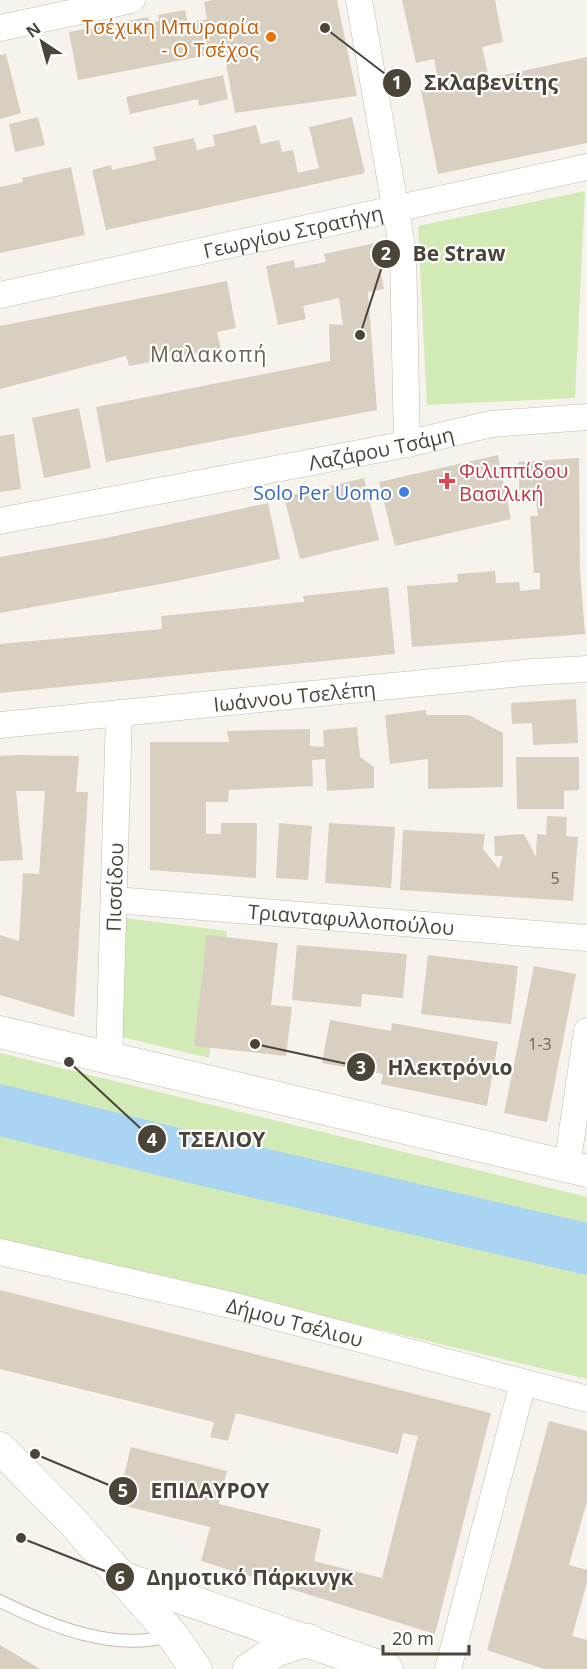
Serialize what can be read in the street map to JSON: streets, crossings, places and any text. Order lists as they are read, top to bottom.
{
  "streets": {
    "street": [
      "Γεωργίου Στρατήγη",
      "Λαζάρου Τσάμη",
      "Ιωάννου Τσελέπη",
      "Πισσίδου",
      "Τριανταφυλλοπούλου",
      "Δήμου Τσέλιου"
    ]
  },
  "crossings": [
    ["Ιωάννου Τσελέπη", "Πισσίδου"],
    ["Πισσίδου", "Τριανταφυλλοπούλου"]
  ],
  "districts": ["Μαλακοπή"],
  "places": {
    "other": [
      "Σκλαβενίτης",
      "Τσέχικη Μπυραρία - Ο Τσέχος",
      "Be Straw",
      "Solo Per Uomo",
      "Ηλεκτρόνιο",
      "ΤΣΕΛΙΟΥ",
      "ΕΠΙΔΑΥΡΟΥ",
      "Δημοτικό Πάρκινγκ"
    ],
    "health": ["Φιλιππίδου Βασιλική"]
  },
  "house_numbers": ["5", "1-3"],
  "scale_bar": "20 m",
  "north": "top left"
}
